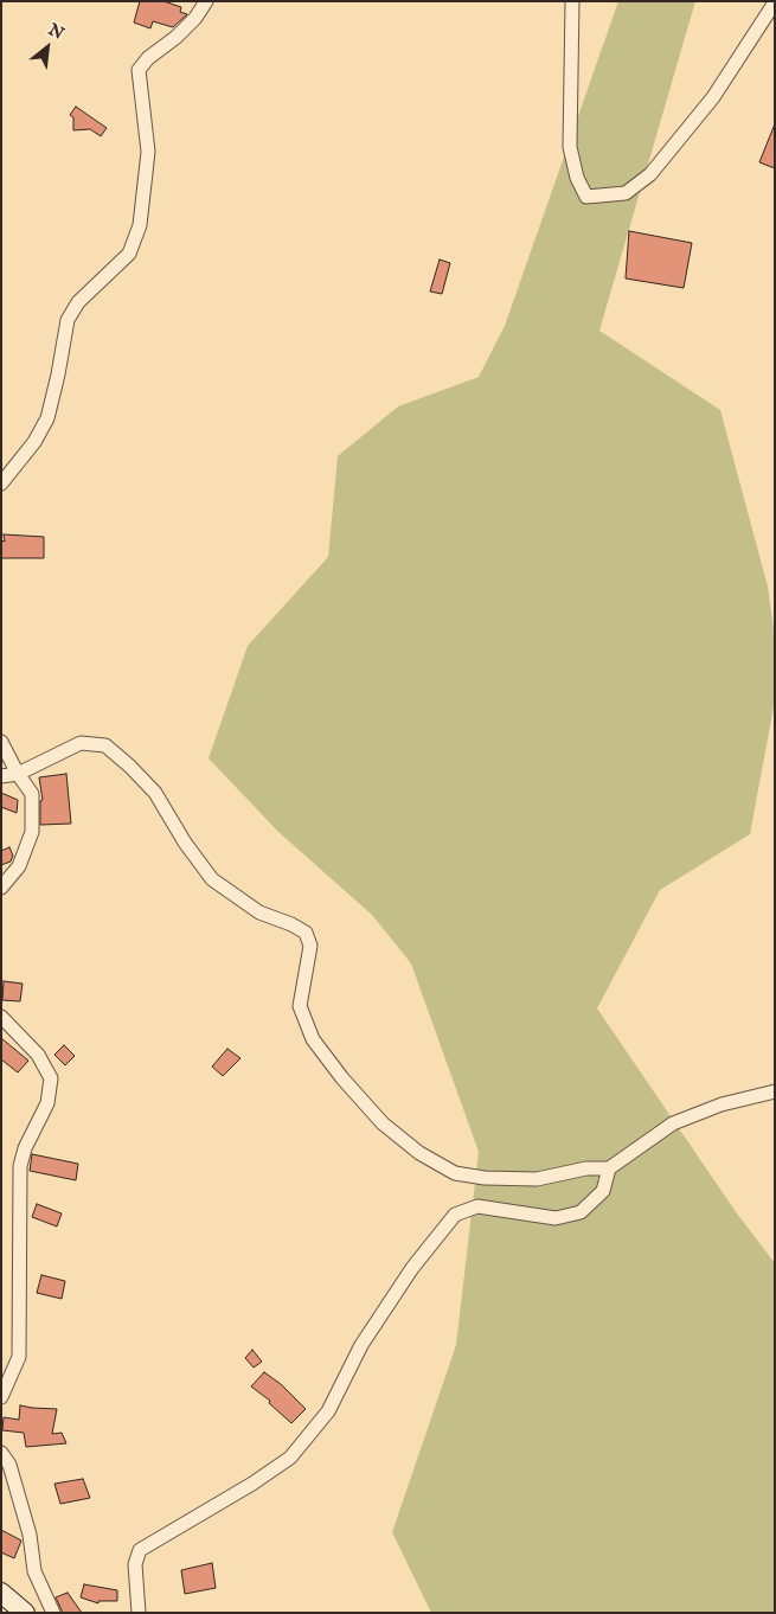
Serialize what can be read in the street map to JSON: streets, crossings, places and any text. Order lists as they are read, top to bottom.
{
  "north": "top right"
}
